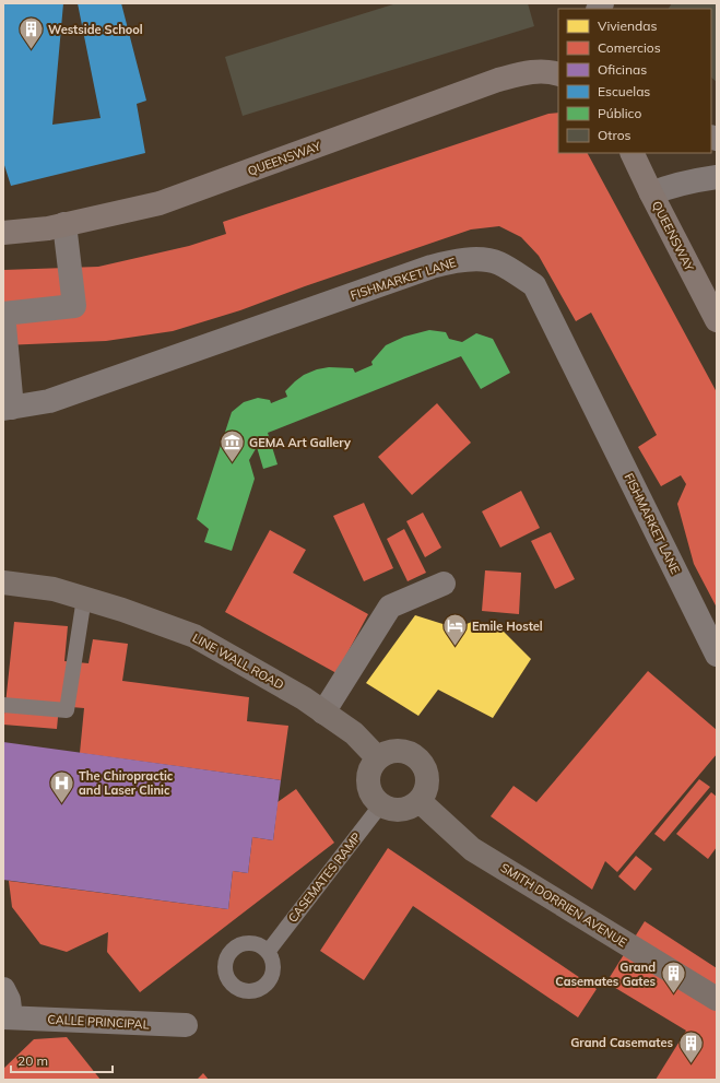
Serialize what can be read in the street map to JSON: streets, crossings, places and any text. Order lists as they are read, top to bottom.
{
  "streets": {
    "main road": ["QUEENSWAY"],
    "street": [
      "FISHMARKET LANE",
      "LINE WALL ROAD",
      "SMITH DORRIEN AVENUE",
      "CALLE PRINCIPAL"
    ],
    "lane": ["CASEMATES RAMP"]
  },
  "crossings": [
    ["LINE WALL ROAD", "CASEMATES RAMP"],
    ["LINE WALL ROAD", "SMITH DORRIEN AVENUE"],
    ["CASEMATES RAMP", "SMITH DORRIEN AVENUE"]
  ],
  "places": {
    "building": ["Westside School", "Grand Casemates Gates", "Grand Casemates"],
    "museum": ["GEMA Art Gallery"],
    "hotel": ["Emile Hostel"],
    "hospital": ["The Chiropractic and Laser Clinic"]
  },
  "legend": [
    "Viviendas",
    "Comercios",
    "Oficinas",
    "Escuelas",
    "Público",
    "Otros"
  ],
  "scale_bar": "20 m"
}
